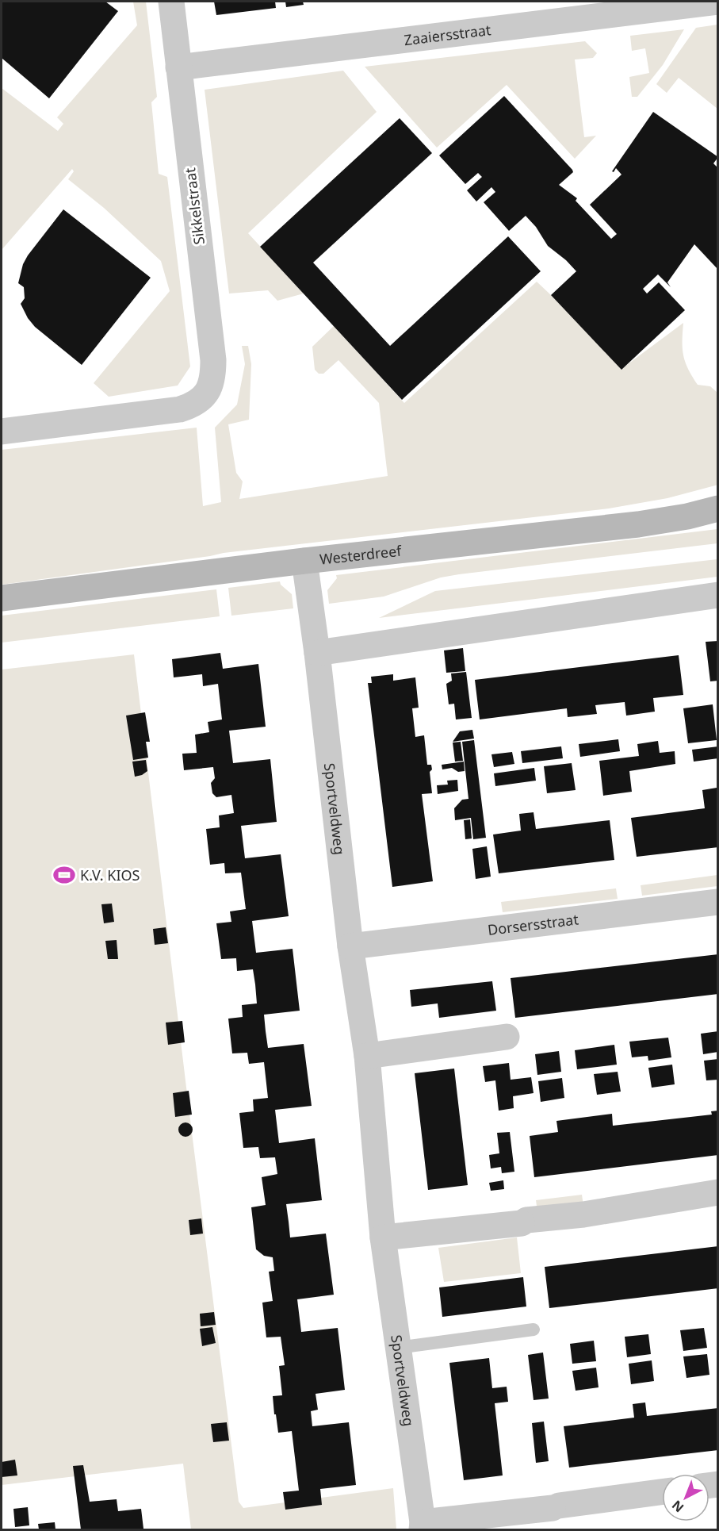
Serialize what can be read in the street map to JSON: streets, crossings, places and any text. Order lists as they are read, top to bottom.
{
  "streets": {
    "street": [
      "Zaaiersstraat",
      "Sikkelstraat",
      "Westerdreef",
      "Sportveldweg",
      "Dorsersstraat"
    ]
  },
  "crossings": [
    ["Zaaiersstraat", "Sikkelstraat"],
    ["Westerdreef", "Sportveldweg"],
    ["Sportveldweg", "Dorsersstraat"]
  ],
  "places": {
    "sports": ["K.V. KIOS"]
  },
  "north": "bottom left"
}
